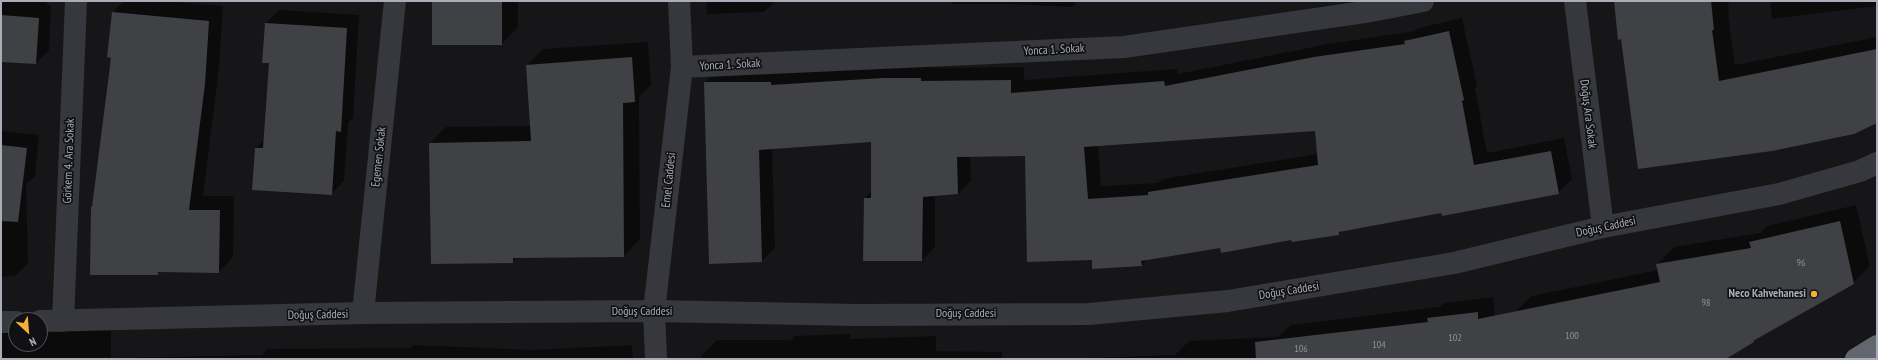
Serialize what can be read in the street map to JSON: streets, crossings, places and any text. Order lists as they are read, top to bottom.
{
  "streets": {
    "street": [
      "Yonca 1. Sokak",
      "Doğuş Ara Sokak",
      "Egemen Sokak",
      "Görkem 4. Ara Sokak",
      "Emel Caddesi",
      "Doğuş Caddesi"
    ]
  },
  "crossings": [
    ["Yonca 1. Sokak", "Emel Caddesi"],
    ["Doğuş Ara Sokak", "Doğuş Caddesi"],
    ["Egemen Sokak", "Doğuş Caddesi"],
    ["Görkem 4. Ara Sokak", "Doğuş Caddesi"],
    ["Emel Caddesi", "Doğuş Caddesi"]
  ],
  "places": ["Neco Kahvehanesi"],
  "house_numbers": [
    "96",
    "98",
    "100",
    "102",
    "104",
    "106"
  ],
  "north": "bottom right"
}
